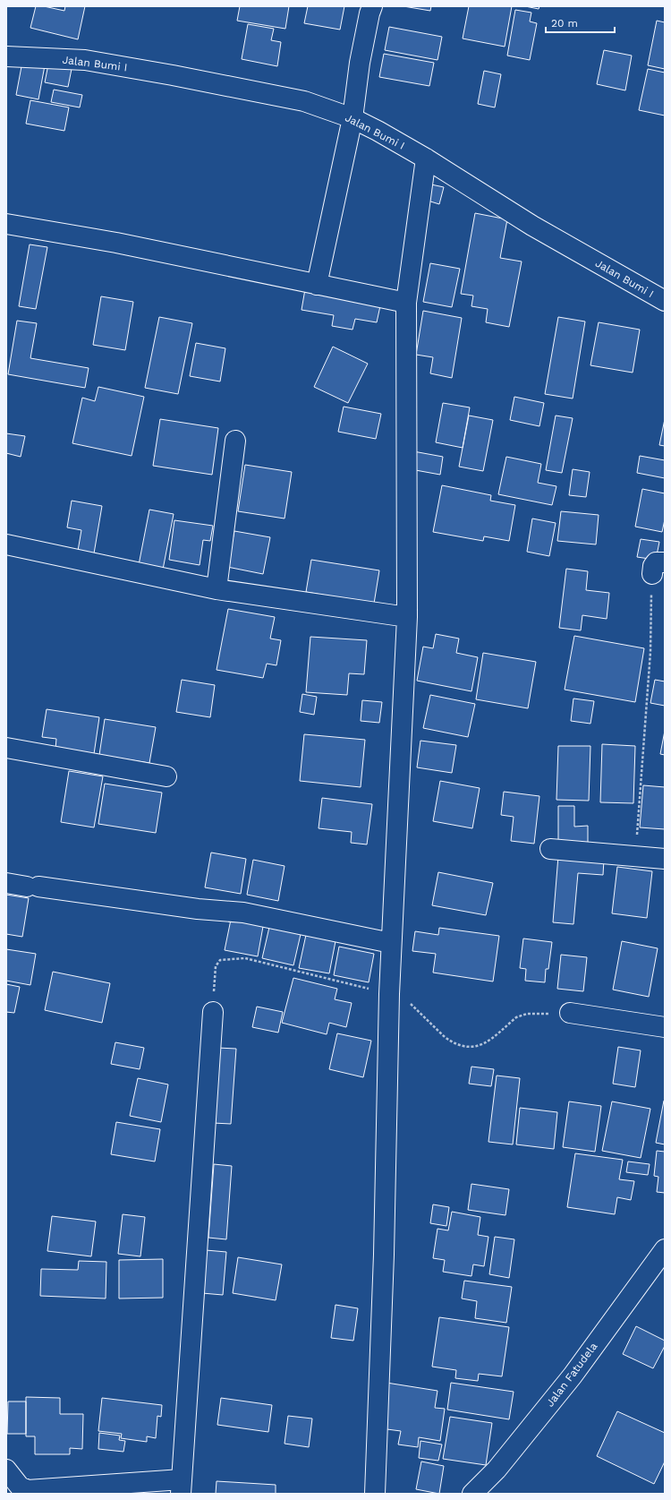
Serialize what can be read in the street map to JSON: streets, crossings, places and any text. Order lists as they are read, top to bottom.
{
  "streets": {
    "street": ["Jalan Bumi I", "Jalan Fatudela"]
  },
  "scale_bar": "20 m"
}
